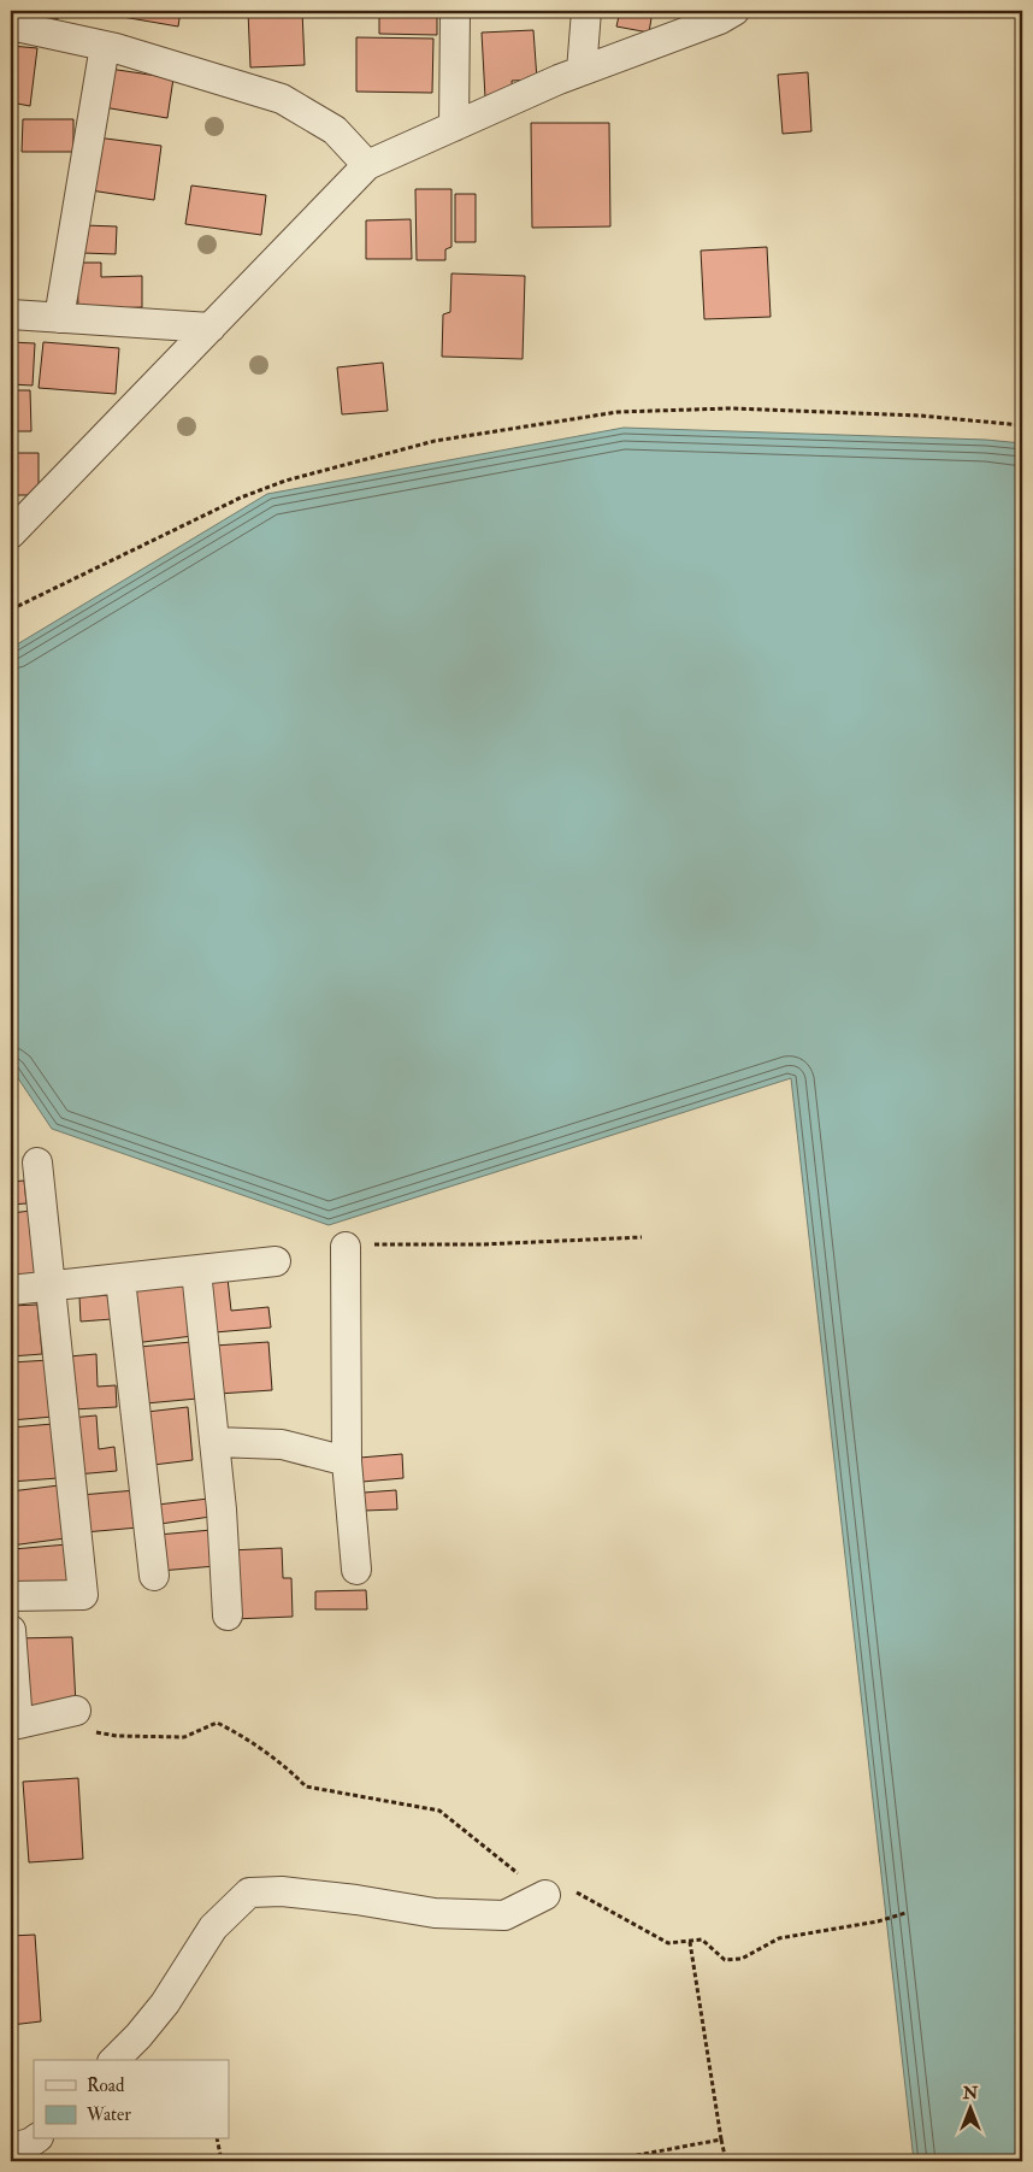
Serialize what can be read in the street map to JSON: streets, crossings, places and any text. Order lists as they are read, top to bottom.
{
  "legend": ["Road", "Water"],
  "north": "top"
}
